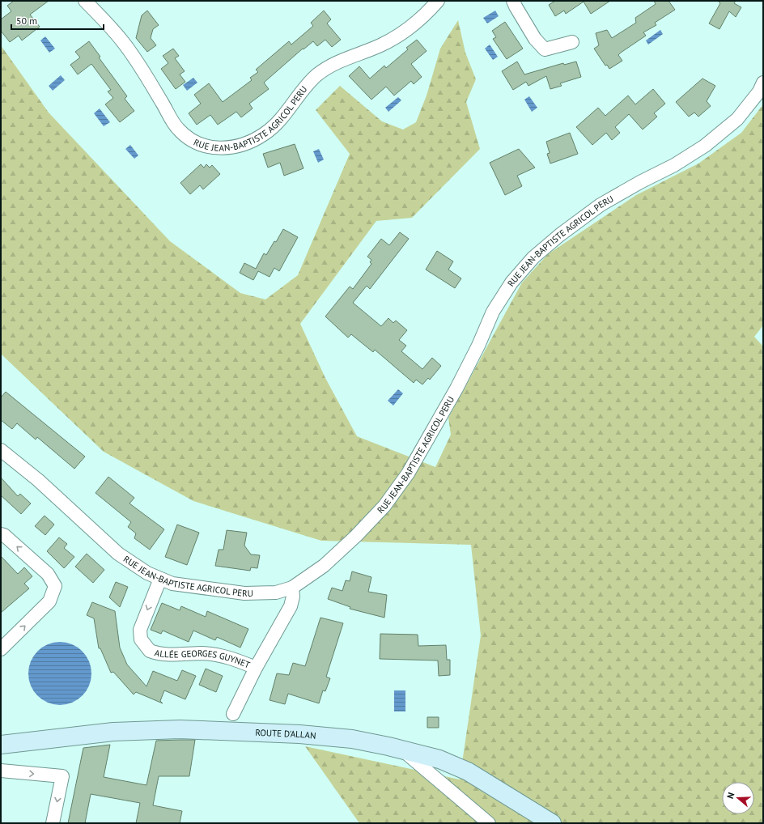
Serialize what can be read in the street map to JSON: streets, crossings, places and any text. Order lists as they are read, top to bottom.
{
  "streets": {
    "street": ["RUE JEAN-BAPTISTE AGRICOL PERU", "ALLÉE GEORGES GUYNET", "ROUTE D'ALLAN"]
  },
  "crossings": [
    ["RUE JEAN-BAPTISTE AGRICOL PERU", "ALLÉE GEORGES GUYNET"]
  ],
  "scale_bar": "50 m",
  "north": "left"
}
